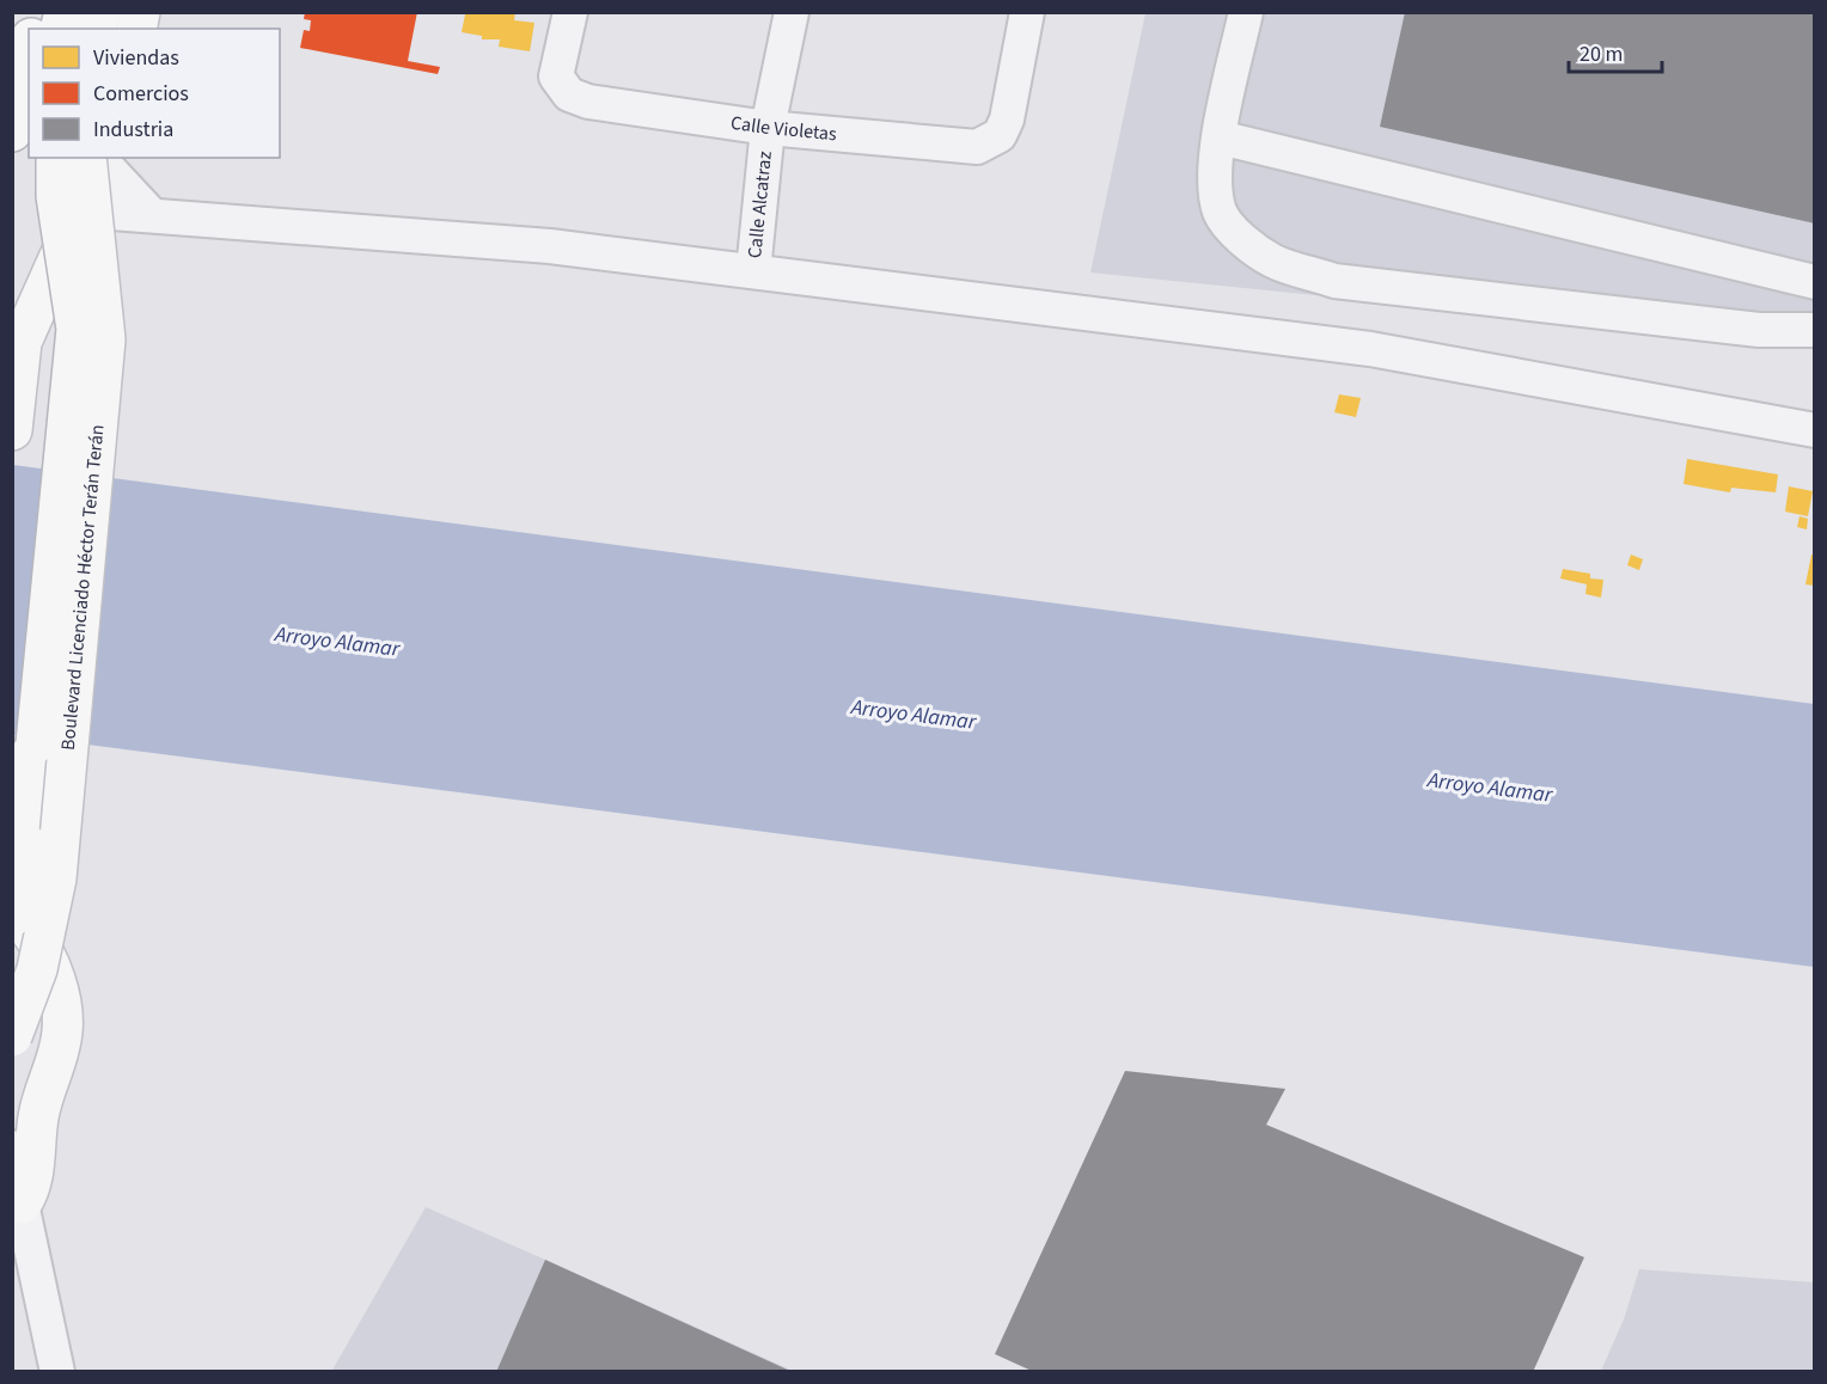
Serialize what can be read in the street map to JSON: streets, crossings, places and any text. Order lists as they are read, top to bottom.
{
  "streets": {
    "main road": ["Boulevard Licenciado Héctor Terán Terán"],
    "street": ["Calle Violetas", "Calle Alcatraz"]
  },
  "crossings": [
    ["Calle Violetas", "Calle Alcatraz"]
  ],
  "water": ["Arroyo Alamar"],
  "legend": ["Viviendas", "Comercios", "Industria"],
  "scale_bar": "20 m"
}
